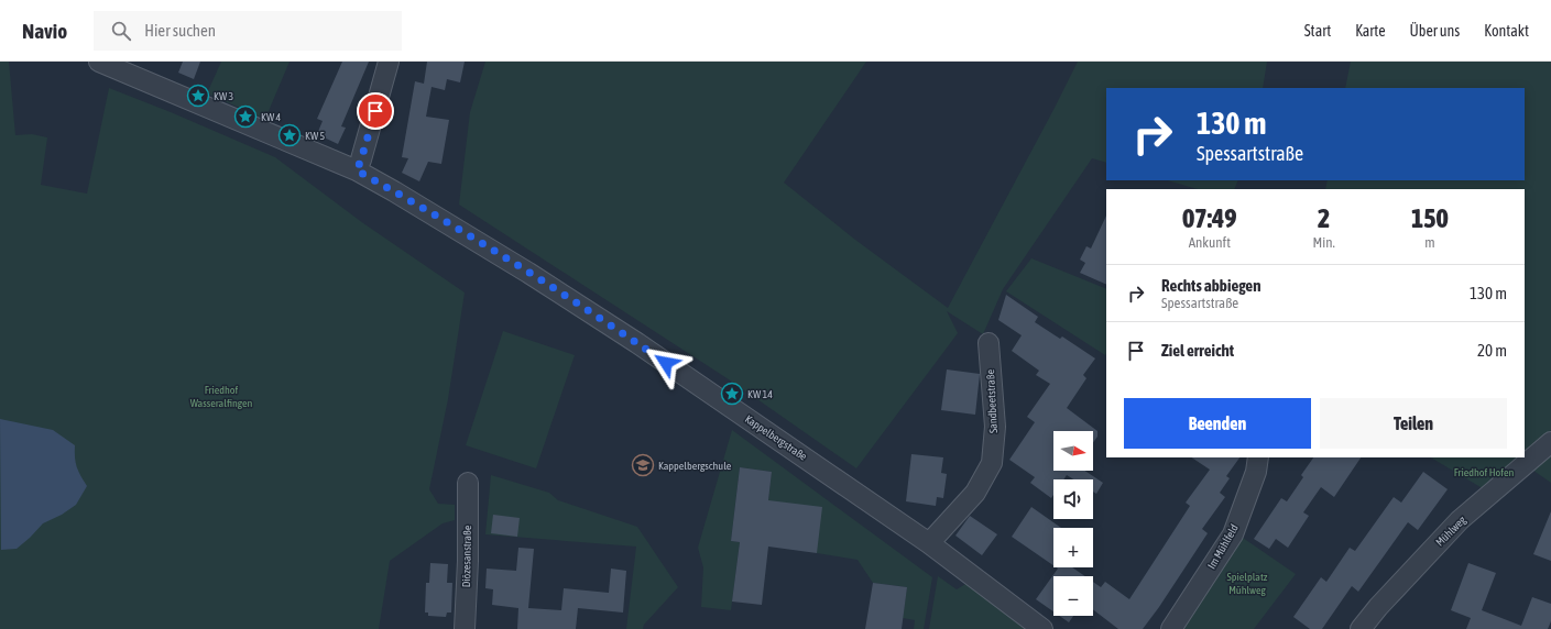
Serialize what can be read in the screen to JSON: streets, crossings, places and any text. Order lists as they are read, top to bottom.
{
  "streets": {
    "street": [
      "Sandbeetstraße",
      "Kappelbergstraße",
      "Mühlweg",
      "Im Mühlfeld",
      "Diözesanstraße"
    ]
  },
  "crossings": [
    ["Sandbeetstraße", "Kappelbergstraße"]
  ],
  "parks": ["Friedhof Wasseralfingen", "Friedhof Hofen", "Spielplatz Mühlweg"],
  "places": {
    "place": [
      "KW 3",
      "KW 4",
      "KW 5",
      "KW 14"
    ],
    "school or university": ["Kappelbergschule"]
  },
  "north": "right",
  "page": {
    "header": "Navio",
    "search": "Hier suchen",
    "nav": [
      "Start",
      "Karte",
      "Über uns",
      "Kontakt"
    ],
    "turn": ["130 m", "Spessartstraße"],
    "eta": [
      "07:49",
      "Ankunft",
      "2",
      "Min.",
      "150",
      "m"
    ],
    "list": [
      {
        "name": "Rechts abbiegen",
        "note": "Spessartstraße",
        "value": "130 m"
      },
      {
        "name": "Ziel erreicht",
        "value": "20 m"
      }
    ],
    "buttons": ["Beenden", "Teilen"],
    "map_buttons": ["+", "−"]
  }
}
